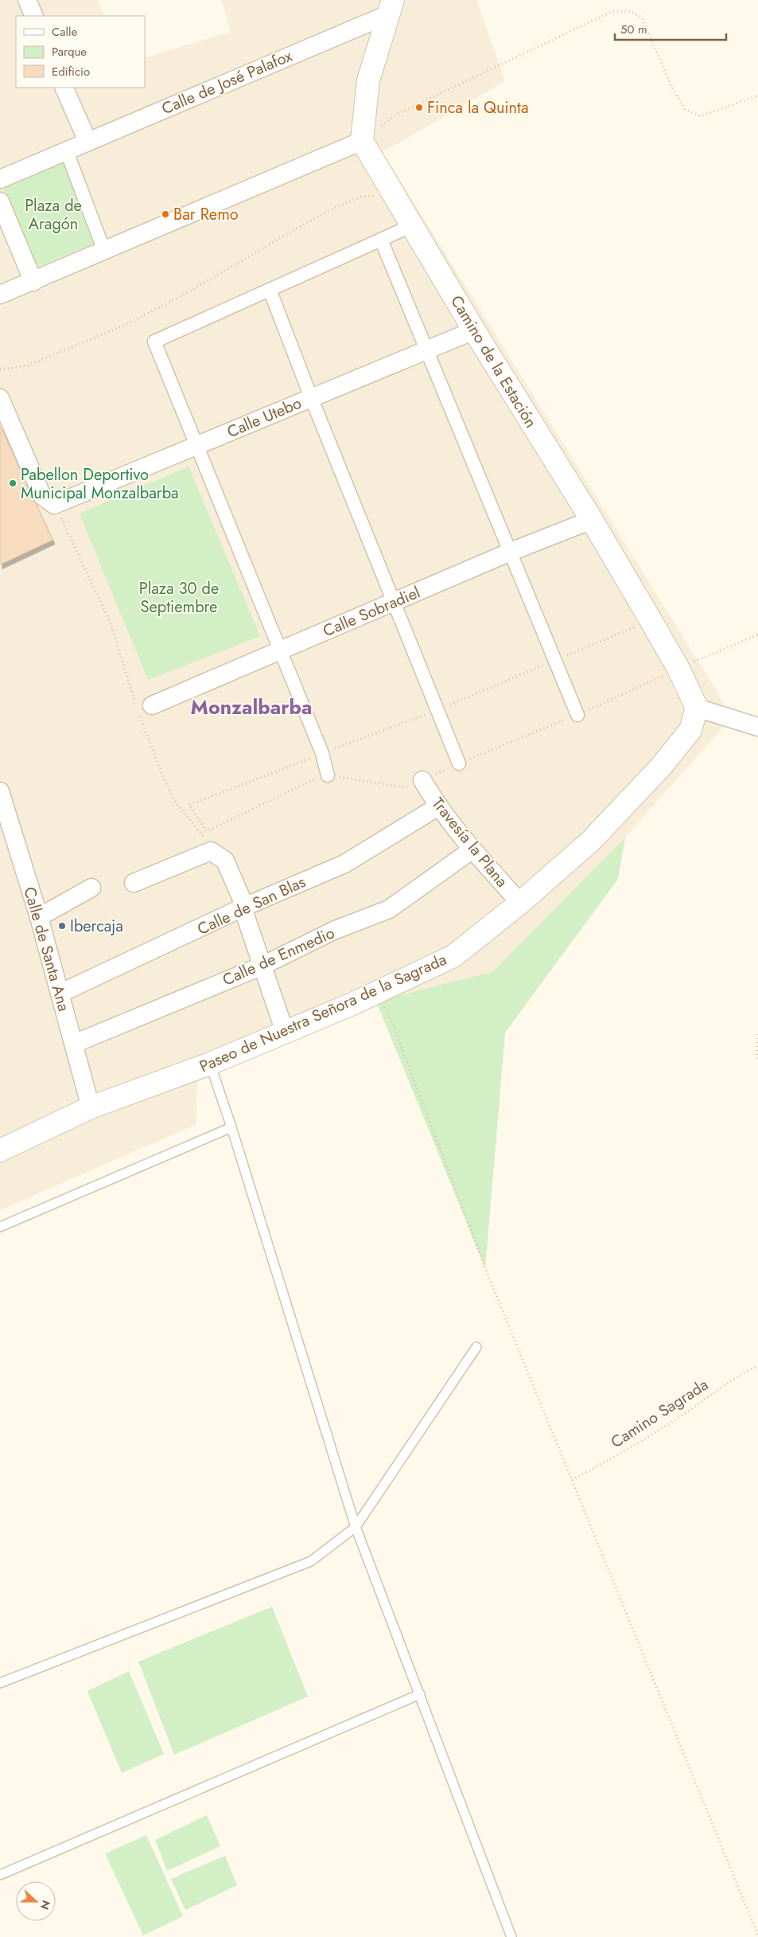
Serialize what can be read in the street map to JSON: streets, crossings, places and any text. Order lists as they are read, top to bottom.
{
  "streets": {
    "street": [
      "Calle de José Palafox",
      "Camino de la Estación",
      "Calle Utebo",
      "Calle Sobradiel",
      "Travesía la Plana",
      "Calle de San Blas",
      "Calle de Santa Ana",
      "Calle de Enmedio",
      "Paseo de Nuestra Señora de la Sagrada"
    ],
    "path": ["Camino Sagrada"]
  },
  "crossings": [
    ["Camino de la Estación", "Calle Utebo"],
    ["Camino de la Estación", "Calle Sobradiel"],
    ["Camino de la Estación", "Paseo de Nuestra Señora de la Sagrada"],
    ["Travesía la Plana", "Calle de San Blas"],
    ["Travesía la Plana", "Calle de Enmedio"],
    ["Travesía la Plana", "Paseo de Nuestra Señora de la Sagrada"],
    ["Calle de San Blas", "Calle de Santa Ana"],
    ["Calle de Santa Ana", "Calle de Enmedio"],
    ["Calle de Santa Ana", "Paseo de Nuestra Señora de la Sagrada"]
  ],
  "districts": ["Monzalbarba"],
  "parks": ["Plaza de Aragón", "Plaza 30 de Septiembre"],
  "places": [
    "Finca la Quinta",
    "Bar Remo",
    "Pabellon Deportivo Municipal Monzalbarba",
    "Ibercaja"
  ],
  "legend": ["Calle", "Parque", "Edificio"],
  "scale_bar": "50 m",
  "north": "right"
}
